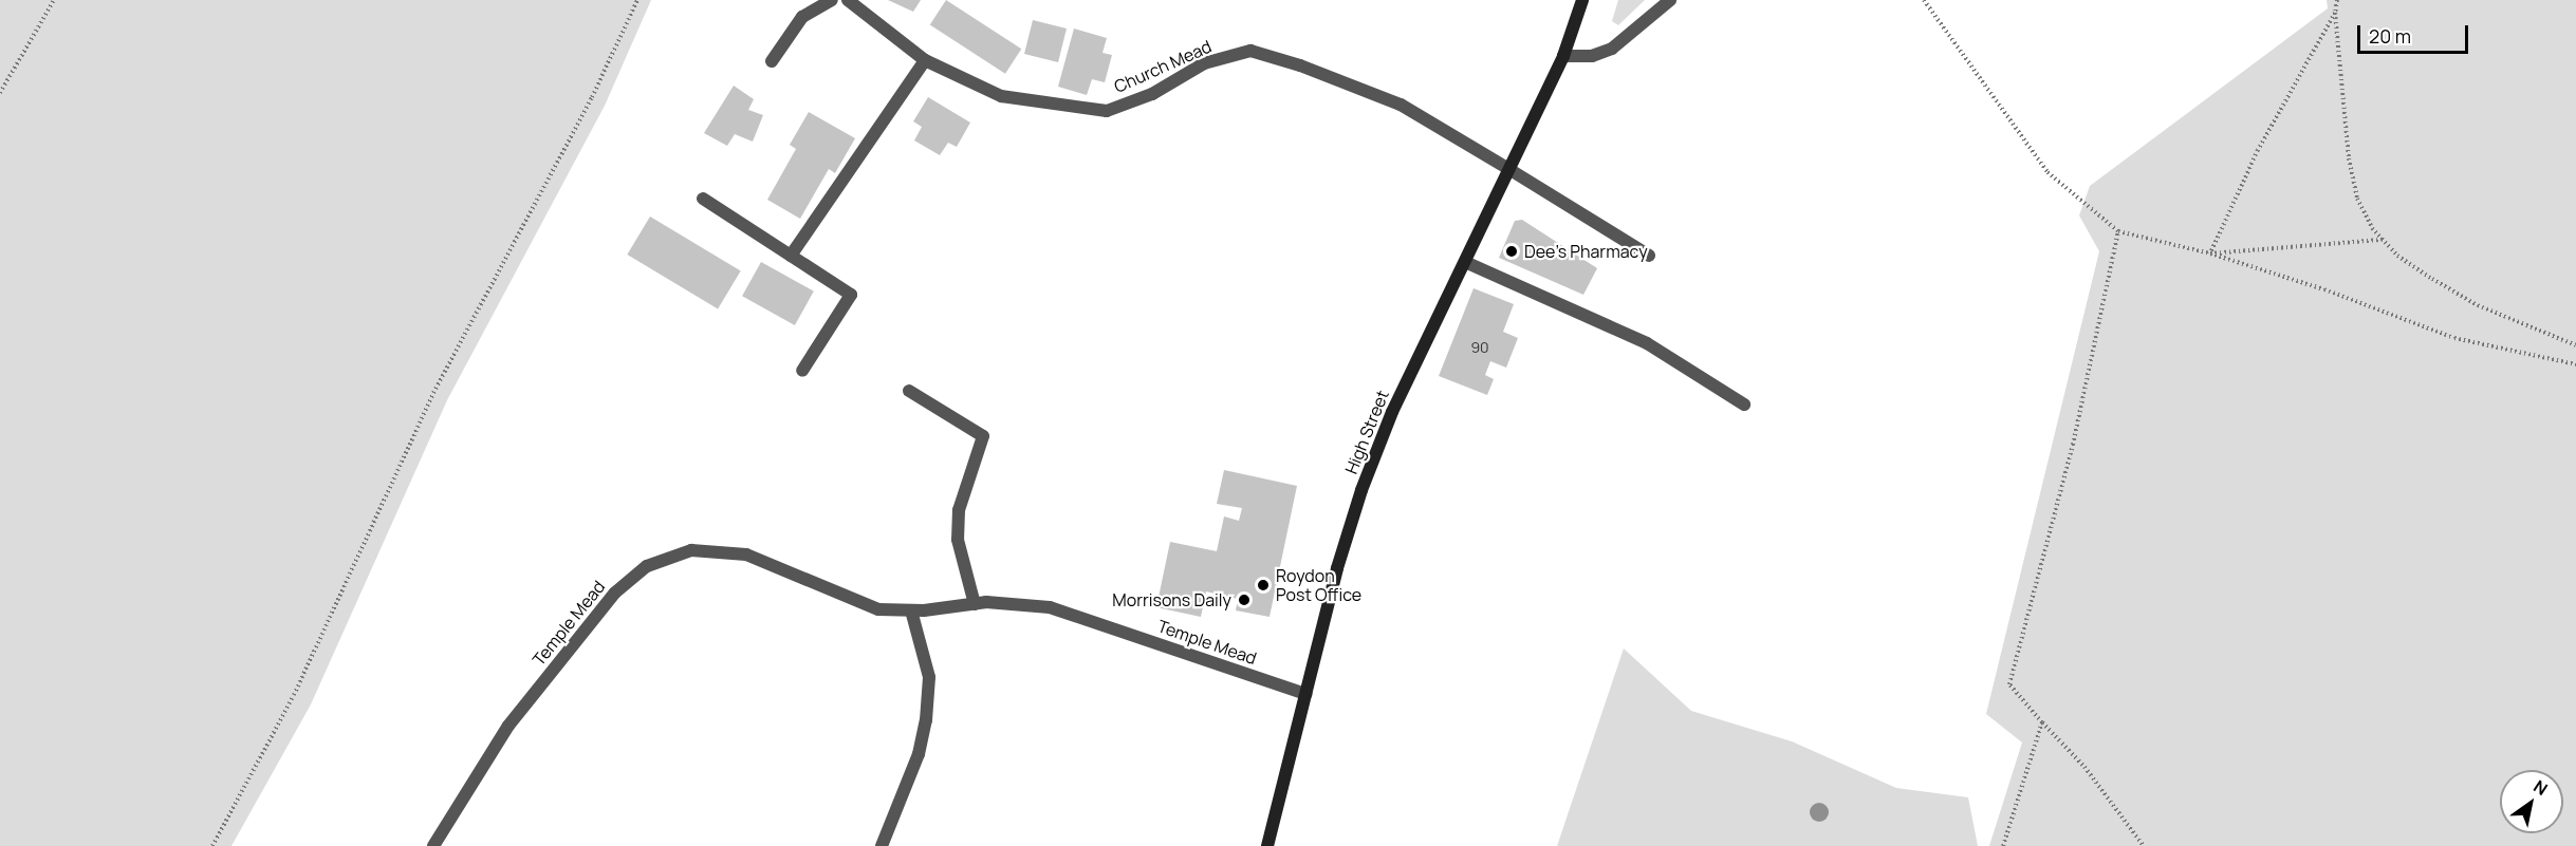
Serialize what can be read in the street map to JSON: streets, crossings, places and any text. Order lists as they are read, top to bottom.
{
  "streets": {
    "main road": ["High Street"],
    "street": ["Church Mead", "Temple Mead"]
  },
  "crossings": [
    ["Church Mead", "High Street"],
    ["High Street", "Temple Mead"]
  ],
  "places": ["Dee's Pharmacy", "Roydon Post Office", "Morrisons Daily"],
  "house_numbers": ["90"],
  "scale_bar": "20 m",
  "north": "top right"
}
